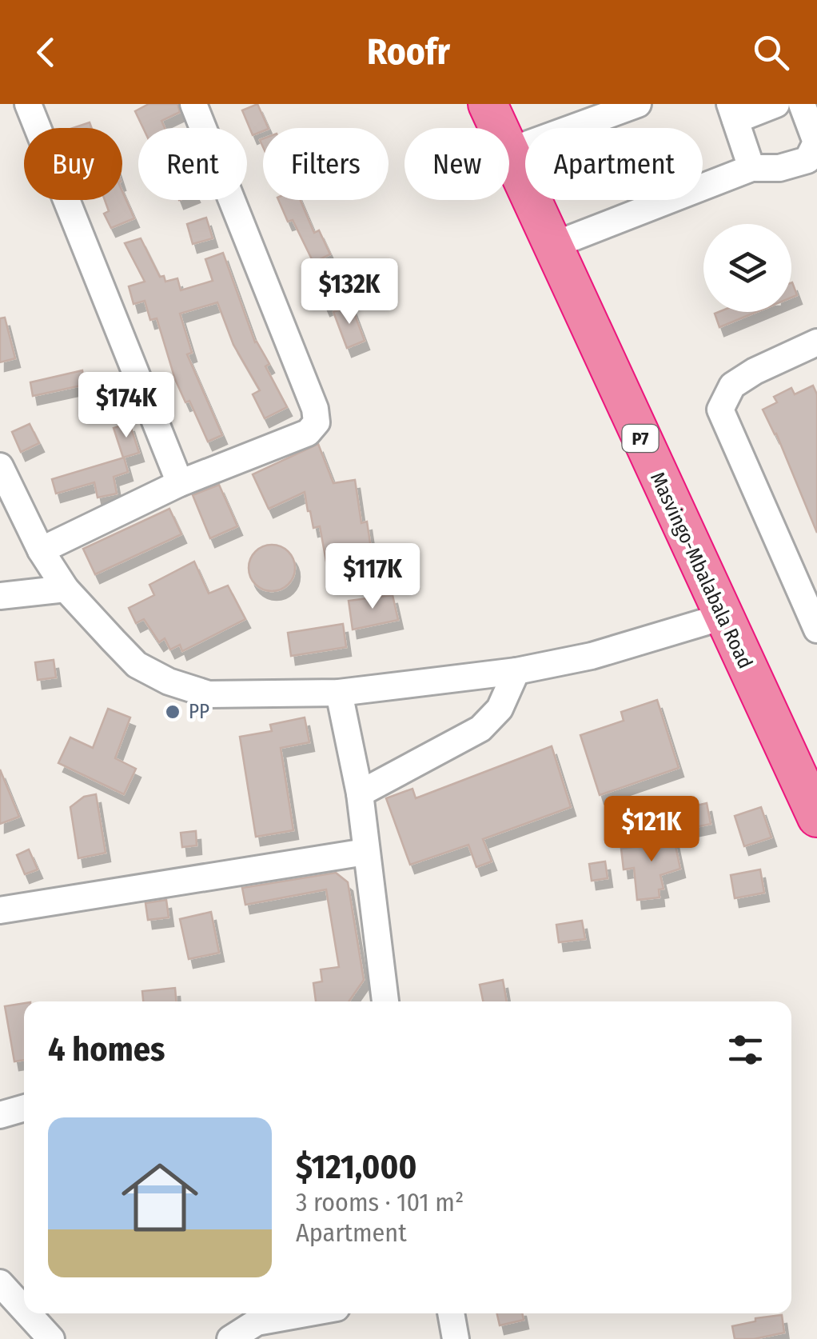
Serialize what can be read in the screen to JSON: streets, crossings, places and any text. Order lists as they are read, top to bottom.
{
  "streets": {
    "highway": ["P7", "Masvingo-Mbalabala Road"]
  },
  "places": ["PP"],
  "page": {
    "header": "Roofr",
    "chip": [
      "Buy",
      "Rent",
      "Filters",
      "New",
      "Apartment"
    ],
    "price": [
      "$132K",
      "$174K",
      "$117K",
      "$121K"
    ],
    "heading": "4 homes",
    "list": [
      {
        "name": "$121,000",
        "note": "3 rooms · 101 m² · Apartment"
      }
    ]
  }
}
